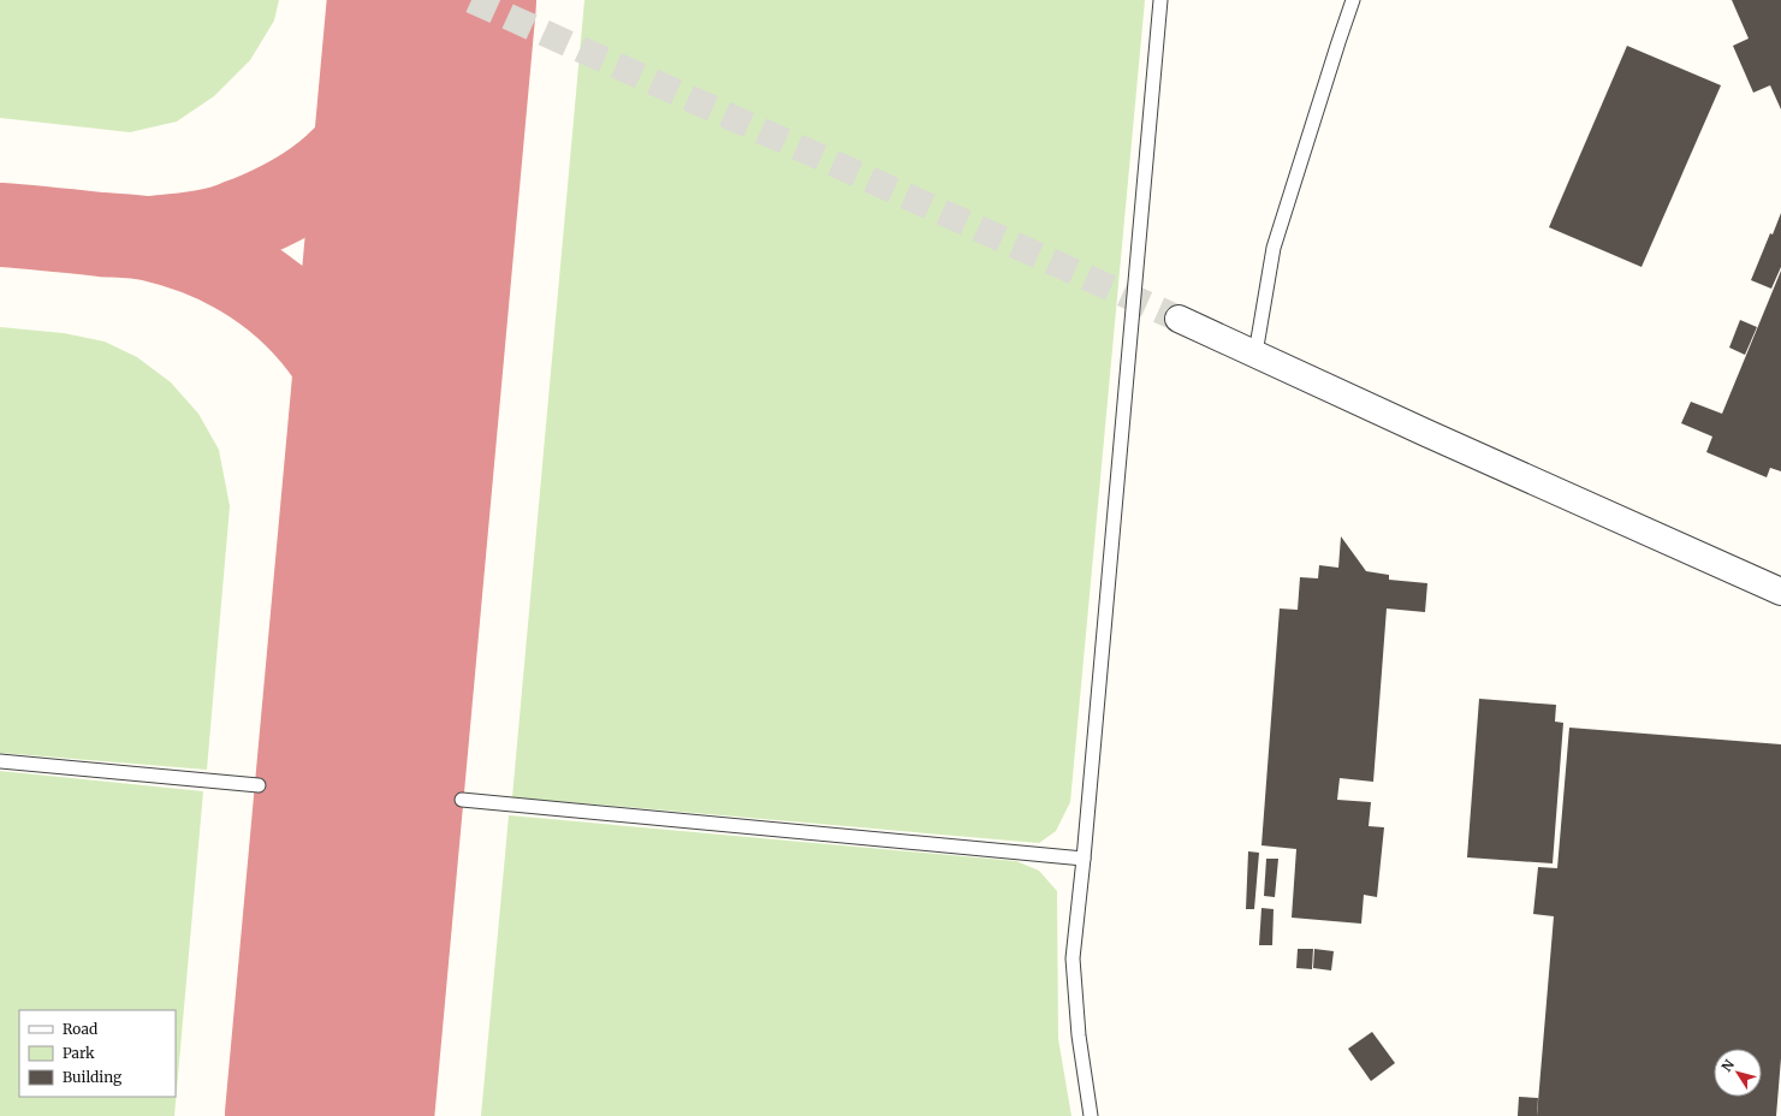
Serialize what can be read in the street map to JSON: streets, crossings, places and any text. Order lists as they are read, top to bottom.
{
  "legend": ["Road", "Park", "Building"],
  "north": "top left"
}
